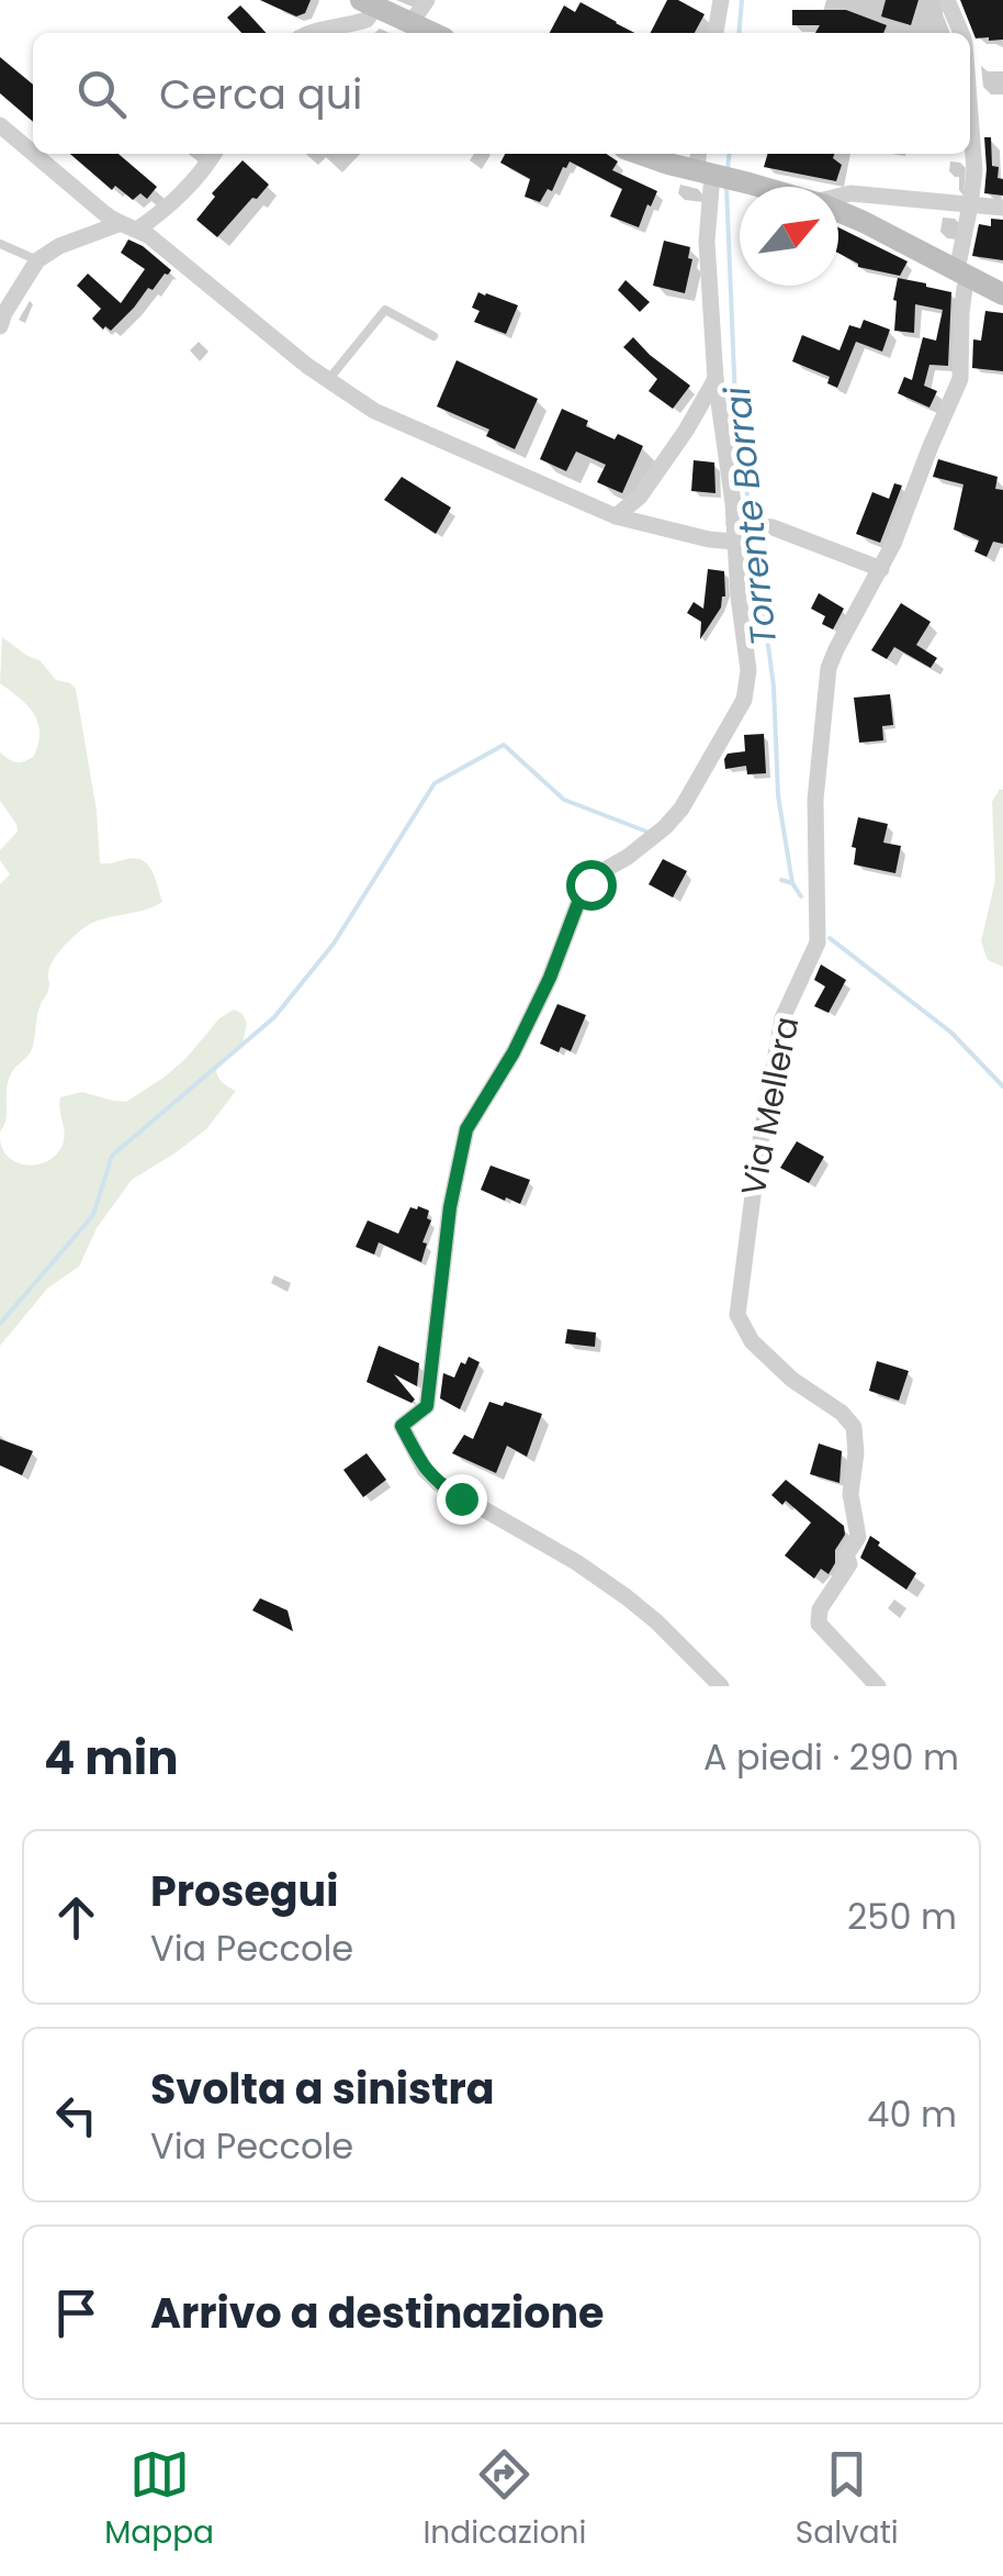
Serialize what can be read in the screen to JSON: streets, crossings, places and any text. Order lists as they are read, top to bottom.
{
  "streets": {
    "street": ["Via Mellera"]
  },
  "water": ["Torrente Borrai"],
  "north": "top right",
  "page": {
    "search": "Cerca qui",
    "heading": ["4 min", "A piedi · 290 m"],
    "list": [
      ["Prosegui", "Via Peccole", "250 m"],
      ["Svolta a sinistra", "Via Peccole", "40 m"],
      "Arrivo a destinazione"
    ],
    "nav": ["Mappa", "Indicazioni", "Salvati"]
  }
}
